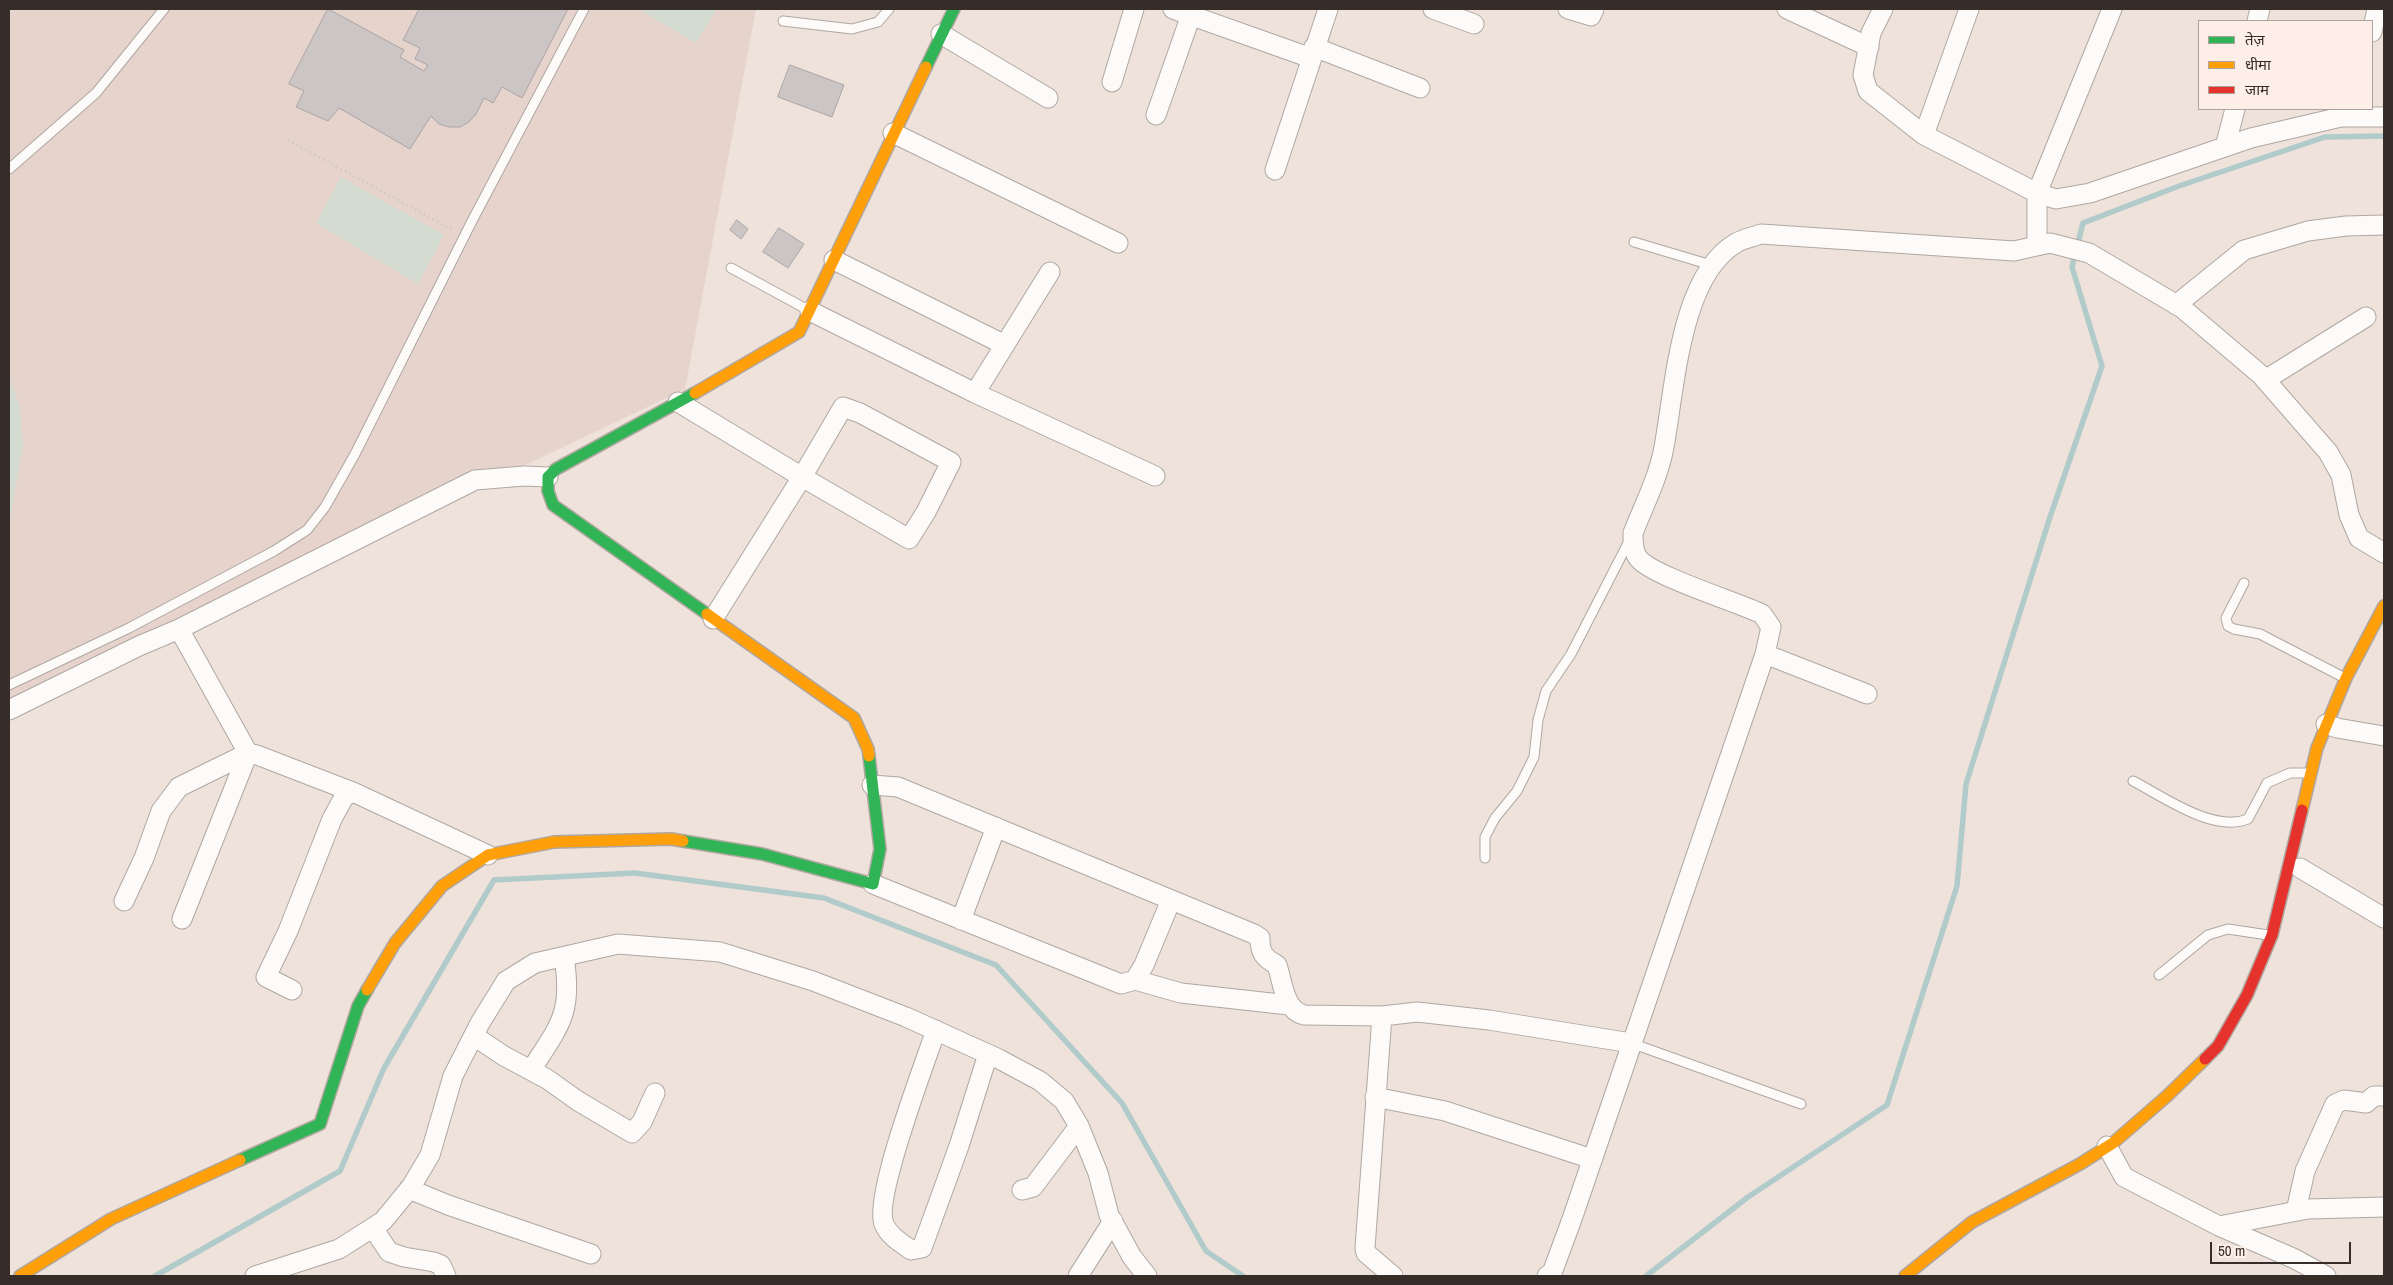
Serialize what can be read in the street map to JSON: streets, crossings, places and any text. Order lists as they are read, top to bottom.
{
  "legend": ["तेज़", "धीमा", "जाम"],
  "scale_bar": "50 m"
}
